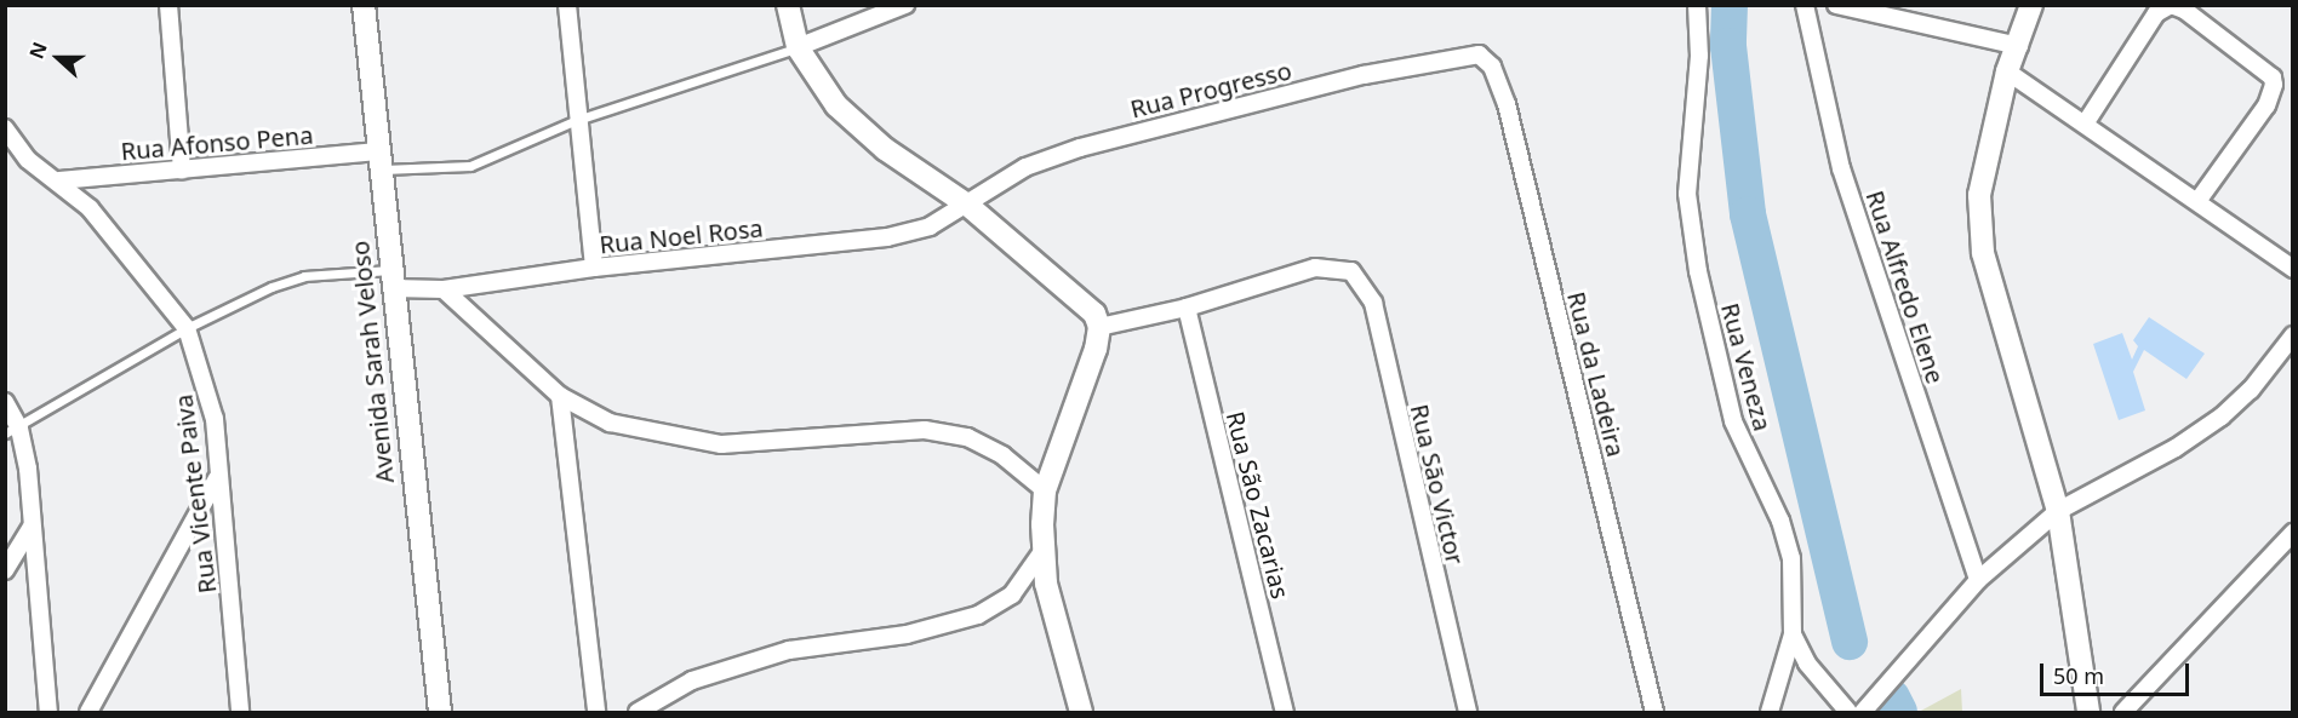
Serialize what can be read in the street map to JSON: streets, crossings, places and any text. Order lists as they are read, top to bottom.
{
  "streets": {
    "main road": ["Avenida Sarah Veloso"],
    "street": [
      "Rua Progresso",
      "Rua Afonso Pena",
      "Rua Noel Rosa",
      "Rua Alfredo Elene",
      "Rua Veneza",
      "Rua da Ladeira",
      "Rua São Victor",
      "Rua Vicente Paiva",
      "Rua São Zacarias"
    ]
  },
  "crossings": [
    ["Rua Progresso", "Rua Noel Rosa"],
    ["Rua Progresso", "Rua da Ladeira"],
    ["Rua Afonso Pena", "Avenida Sarah Veloso"],
    ["Rua Afonso Pena", "Rua Vicente Paiva"],
    ["Rua Noel Rosa", "Avenida Sarah Veloso"],
    ["Rua São Victor", "Rua São Zacarias"]
  ],
  "scale_bar": "50 m",
  "north": "left"
}
